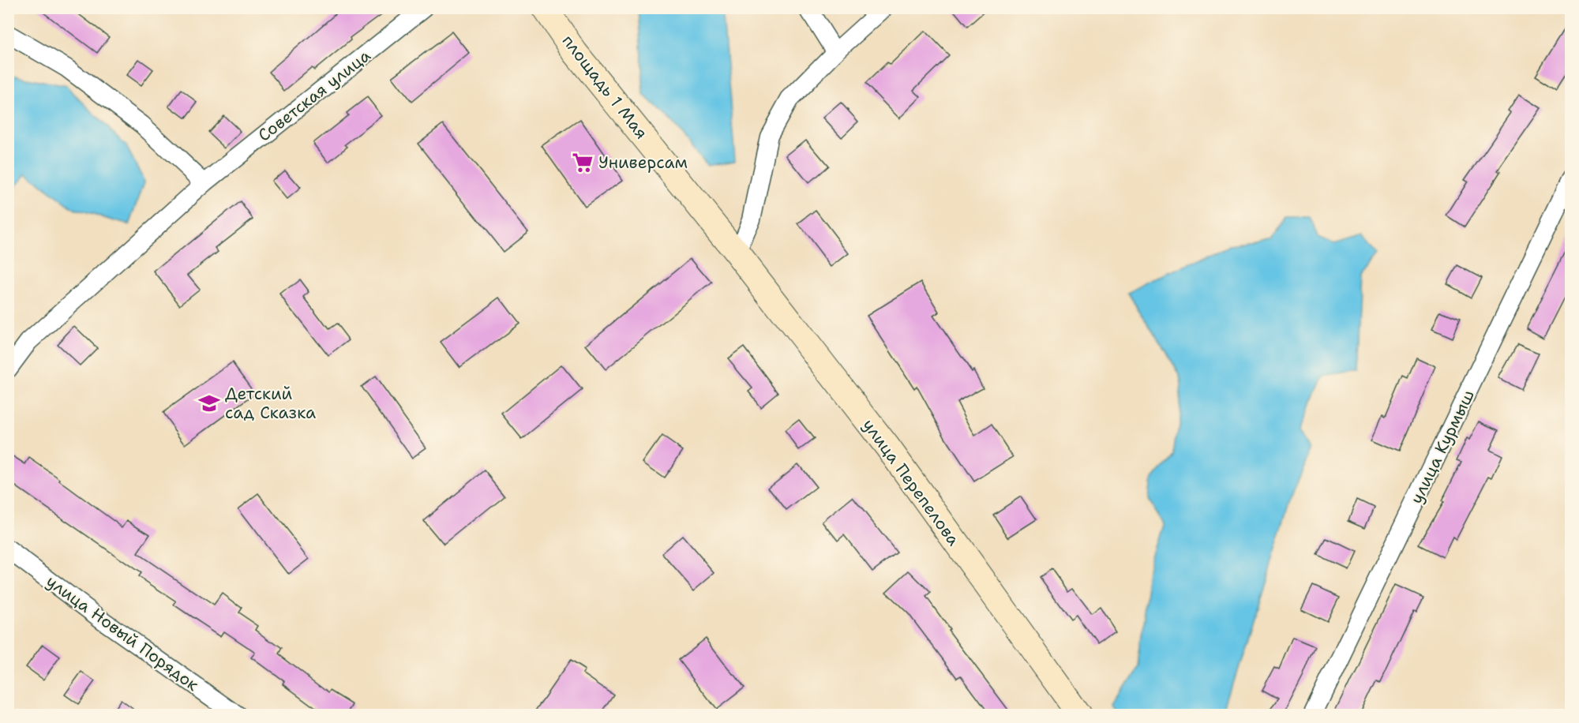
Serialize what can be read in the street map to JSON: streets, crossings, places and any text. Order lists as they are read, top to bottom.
{
  "streets": {
    "street": [
      "площадь 1 Мая",
      "Советская улица",
      "улица Курмыш",
      "улица Перепелова",
      "улица Новый Порядок"
    ]
  },
  "crossings": [
    ["площадь 1 Мая", "улица Перепелова"]
  ],
  "places": {
    "supermarket": ["Универсам"],
    "school or university": ["Детский сад Сказка"]
  }
}
